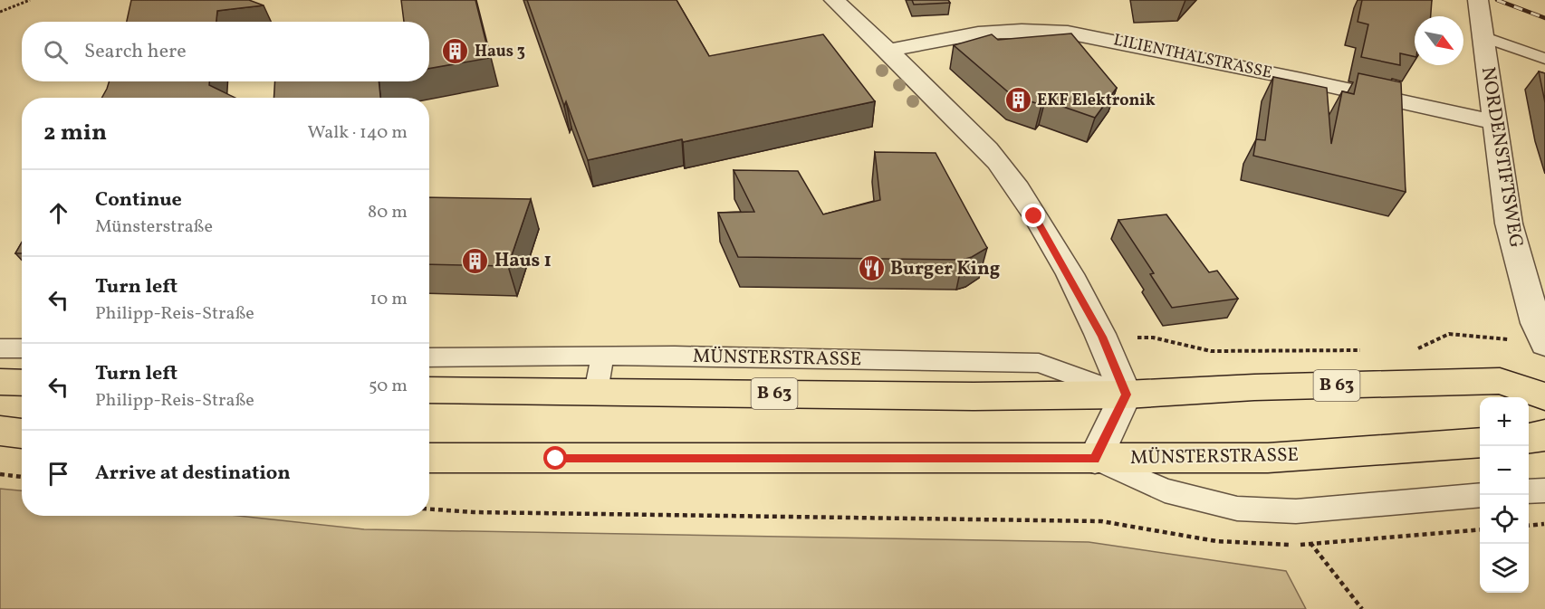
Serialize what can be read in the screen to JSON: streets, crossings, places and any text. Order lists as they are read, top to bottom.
{
  "streets": {
    "main road": ["MÜNSTERSTRASSE", "B 63"],
    "street": ["LILIENTHALSTRASSE", "NORDENSTIFTSWEG"]
  },
  "crossings": [
    ["LILIENTHALSTRASSE", "NORDENSTIFTSWEG"]
  ],
  "places": {
    "building": ["Haus 3", "EKF Elektronik", "Haus 1"],
    "restaurant": ["Burger King"]
  },
  "north": "bottom right",
  "page": {
    "search": "Search here",
    "heading": ["2 min", "Walk · 140 m"],
    "list": [
      ["Continue", "Münsterstraße", "80 m"],
      ["Turn left", "Philipp-Reis-Straße", "10 m"],
      ["Turn left", "Philipp-Reis-Straße", "50 m"],
      "Arrive at destination"
    ],
    "map_buttons": ["+", "−"]
  }
}
